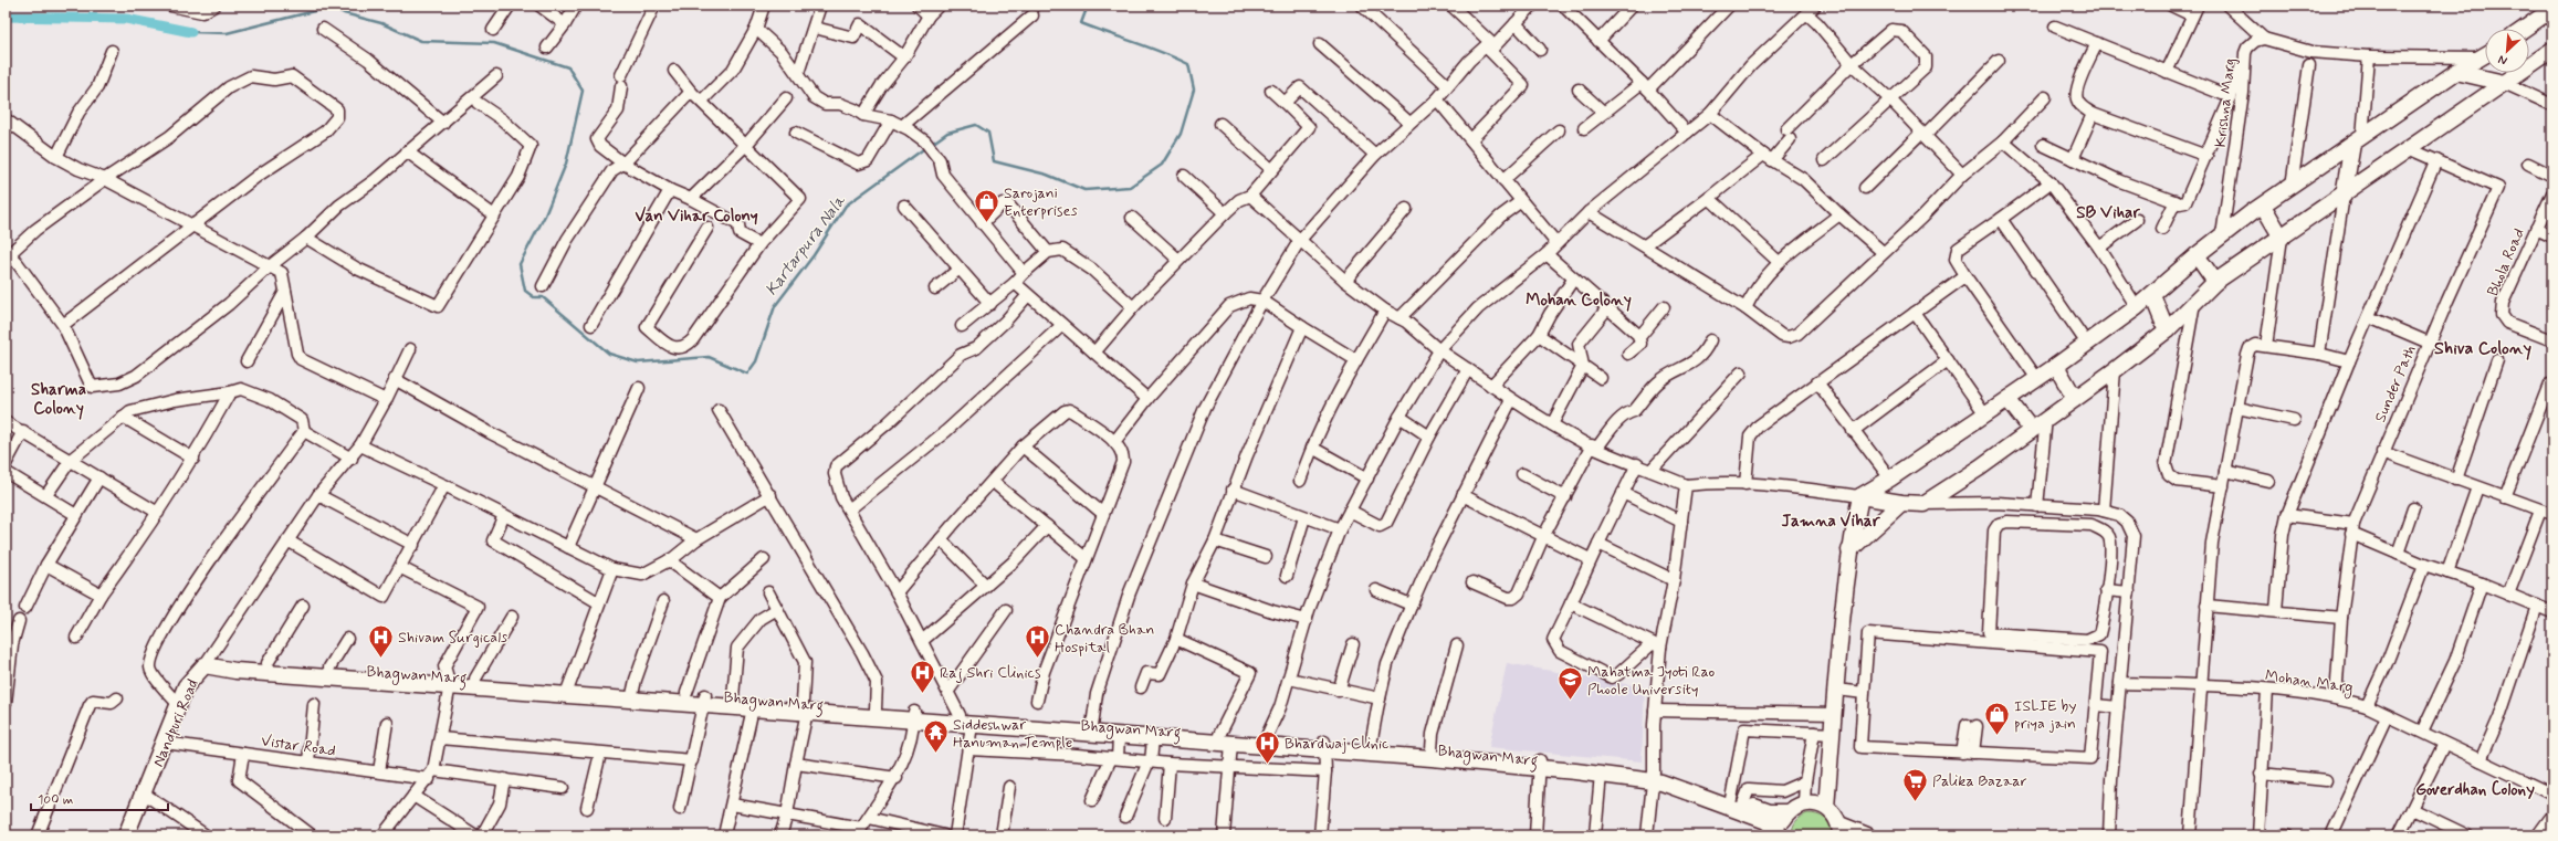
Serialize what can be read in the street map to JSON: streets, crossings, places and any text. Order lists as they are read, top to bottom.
{
  "streets": {
    "street": [
      "Krishna Marg",
      "Bhola Road",
      "Sunder Path",
      "Bhagwan Marg",
      "Mohan Marg",
      "Nandpuri Road",
      "Vistar Road"
    ]
  },
  "crossings": [
    ["Sunder Path", "Mohan Marg"],
    ["Bhagwan Marg", "Nandpuri Road"],
    ["Nandpuri Road", "Vistar Road"]
  ],
  "districts": [
    "SB Vihar",
    "Van Vihar Colony",
    "Mohan Colony",
    "Shiva Colony",
    "Sharma Colony",
    "Jamna Vihar",
    "Goverdhan Colony"
  ],
  "water": ["Kartarpura Nala"],
  "places": {
    "shop": ["Sarojani Enterprises", "ISLIE by priya jain"],
    "hospital": [
      "Shivam Surgicals",
      "Chandra Bhan Hospital",
      "Raj Shri Clinics",
      "Bhardwaj Clinic"
    ],
    "school or university": ["Mahatma Jyoti Rao Phoole University"],
    "temple": ["Siddeshwar Hanuman Temple"],
    "supermarket": ["Palika Bazaar"]
  },
  "scale_bar": "100 m",
  "north": "bottom left"
}
